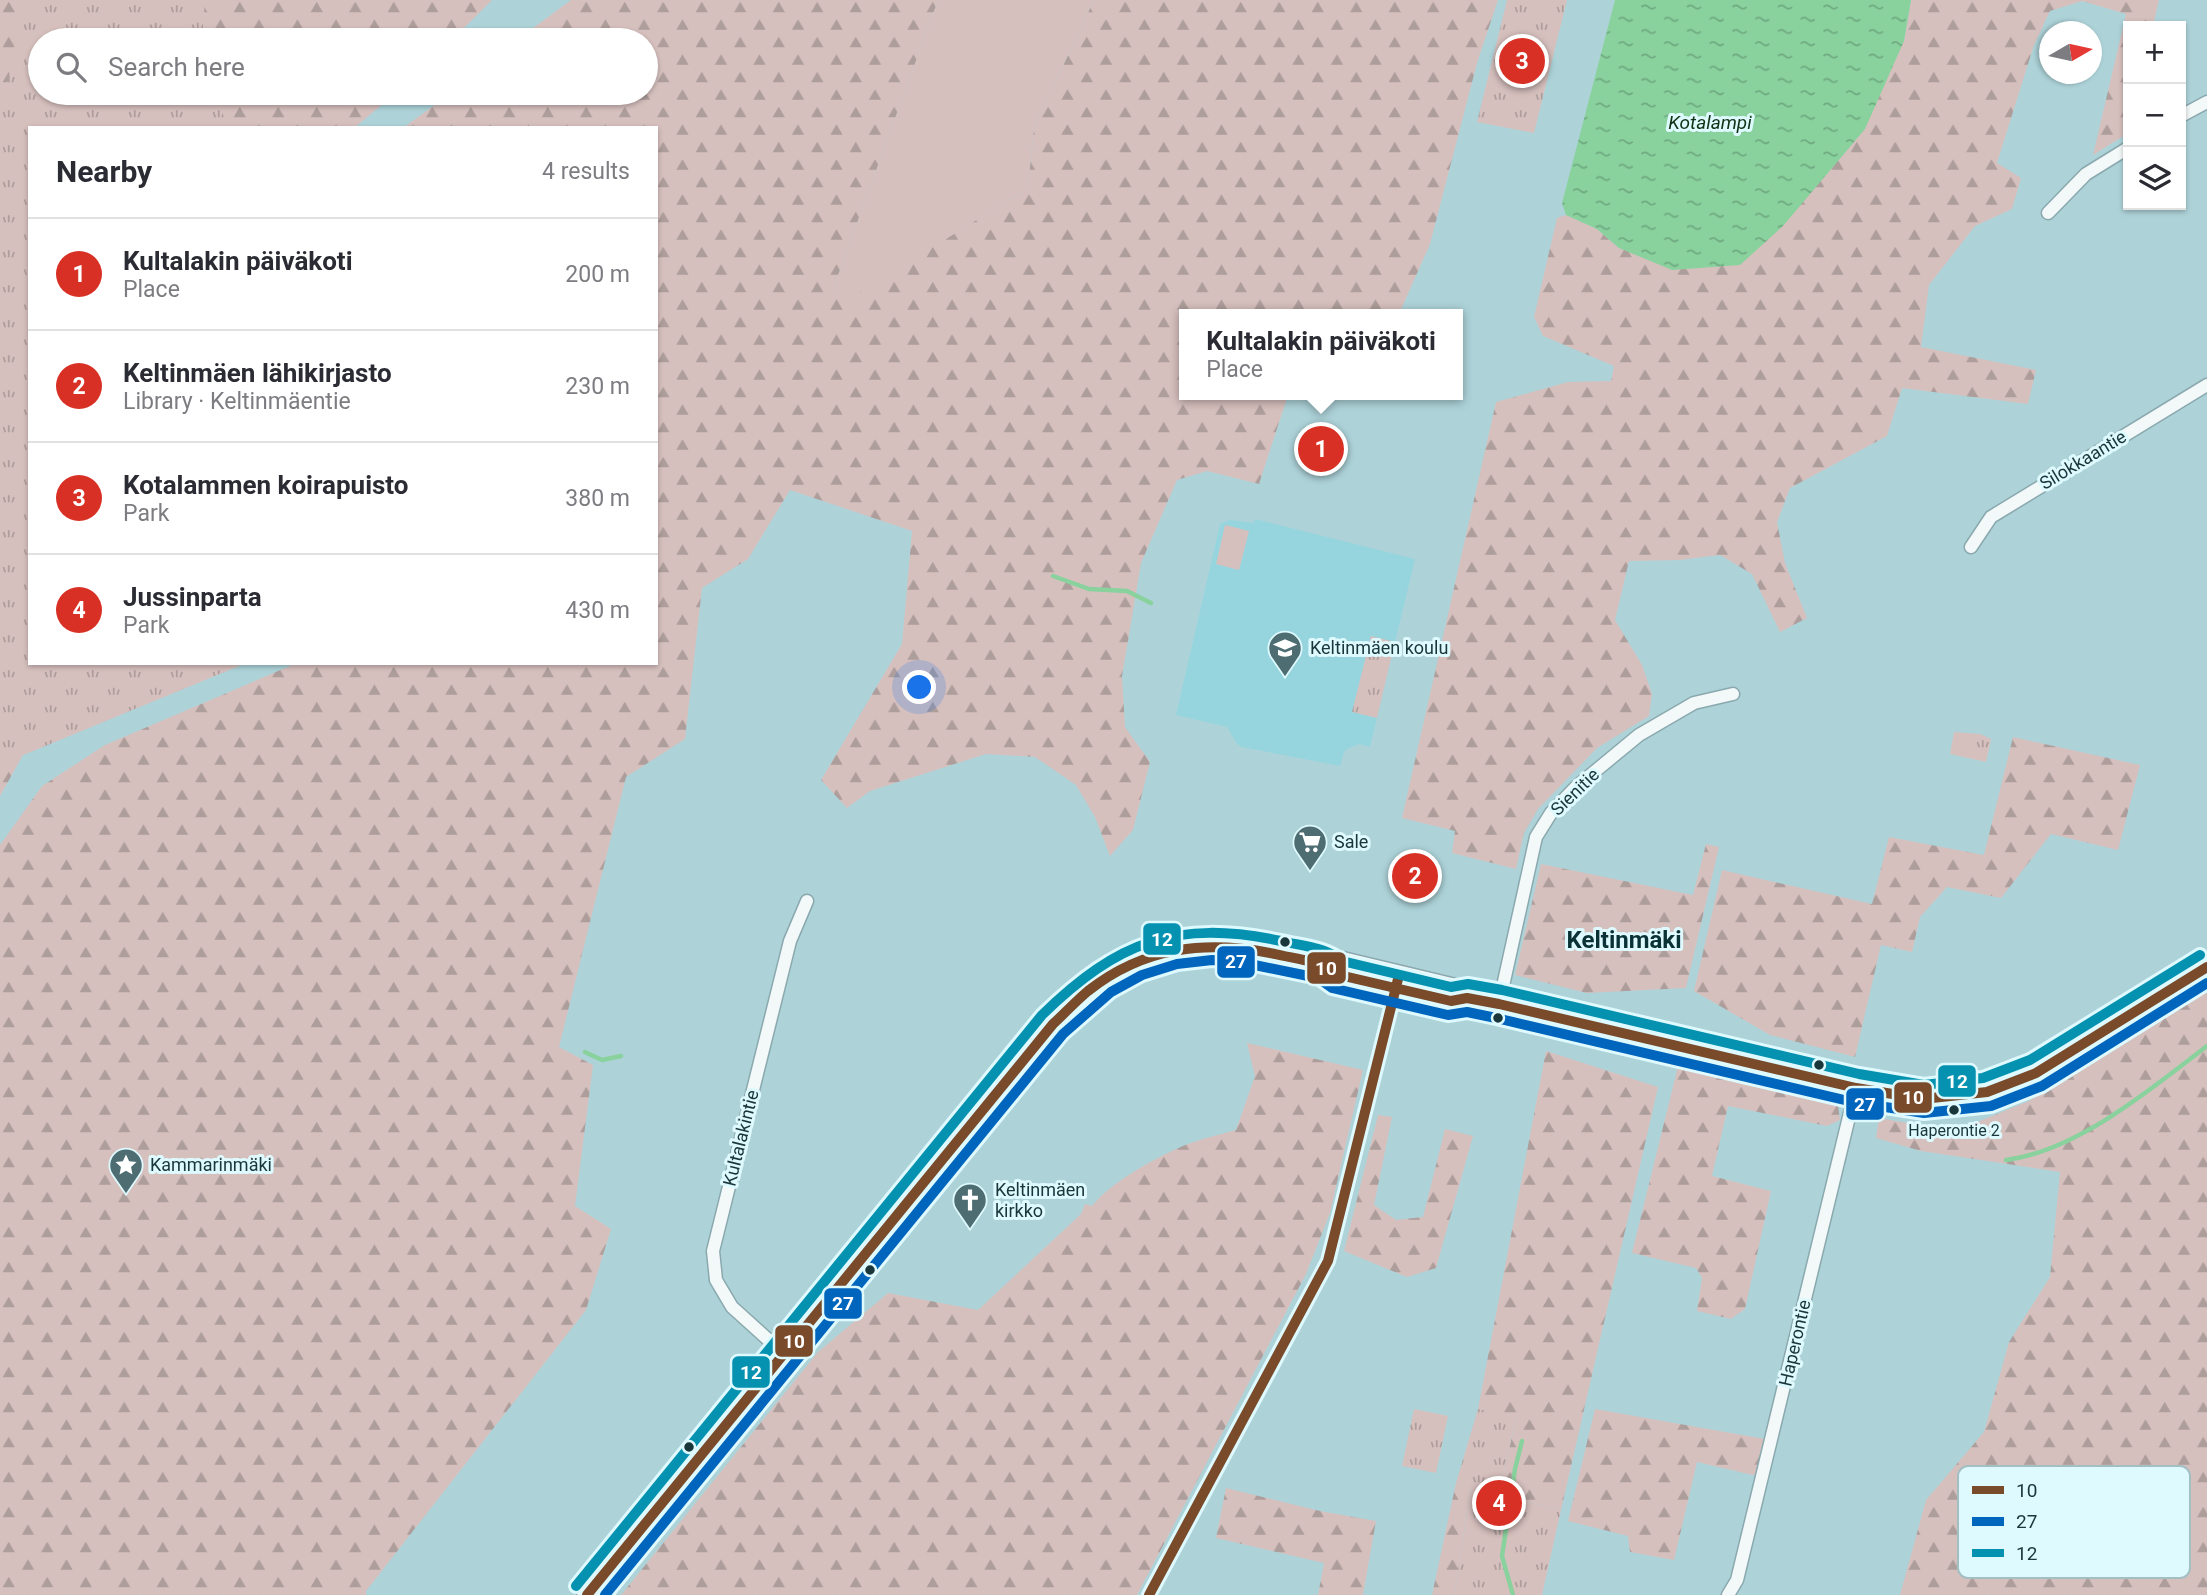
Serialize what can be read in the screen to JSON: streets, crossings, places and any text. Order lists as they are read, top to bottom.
{
  "streets": {
    "street": [
      "Silokkaantie",
      "Sienitie",
      "Kultalakintie",
      "Haperontie"
    ]
  },
  "districts": ["Keltinmäki"],
  "water": ["Kotalampi"],
  "places": {
    "school or university": ["Keltinmäen koulu"],
    "supermarket": ["Sale"],
    "other": ["Haperontie 2"],
    "place": ["Kammarinmäki"],
    "church": ["Keltinmäen kirkko"]
  },
  "lines": ["transit line 12", "transit line 10", "transit line 27"],
  "legend": ["10", "27", "12"],
  "north": "right",
  "page": {
    "map_buttons": ["+", "−"],
    "search": "Search here",
    "pins": [
      "3",
      "1",
      "2",
      "4"
    ],
    "heading": ["Nearby", "4 results"],
    "list": [
      {
        "mark": "1",
        "name": "Kultalakin päiväkoti",
        "note": "Place",
        "value": "200 m"
      },
      {
        "mark": "2",
        "name": "Keltinmäen lähikirjasto",
        "note": "Library · Keltinmäentie",
        "value": "230 m"
      },
      {
        "mark": "3",
        "name": "Kotalammen koirapuisto",
        "note": "Park",
        "value": "380 m"
      },
      {
        "mark": "4",
        "name": "Jussinparta",
        "note": "Park",
        "value": "430 m"
      }
    ],
    "popup": ["Kultalakin päiväkoti", "Place"]
  }
}
